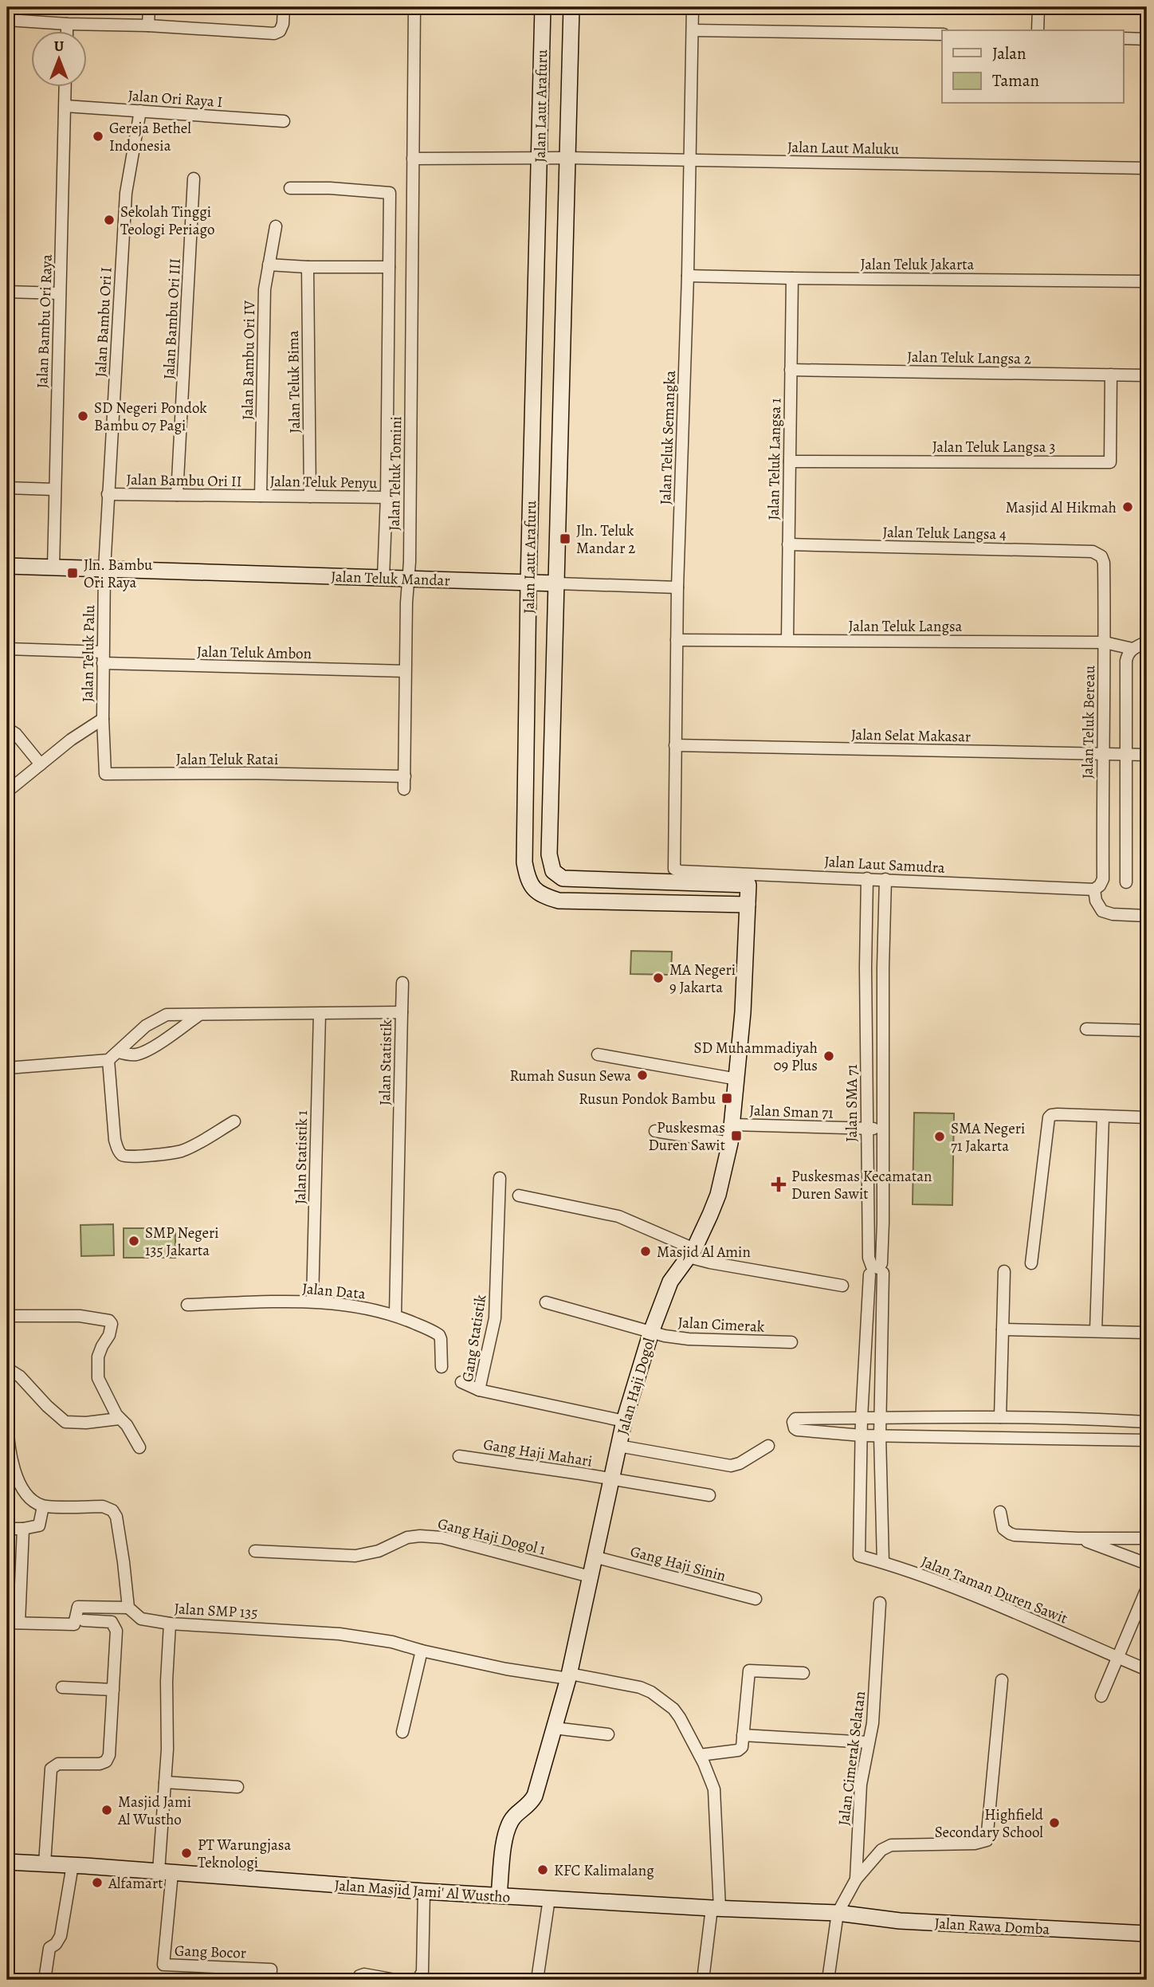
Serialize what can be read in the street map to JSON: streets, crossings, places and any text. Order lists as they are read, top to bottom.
{
  "streets": {
    "street": [
      "Jalan Ori Raya I",
      "Jalan Laut Arafuru",
      "Jalan Laut Maluku",
      "Jalan Teluk Jakarta",
      "Jalan Bambu Ori III",
      "Jalan Bambu Ori Raya",
      "Jalan Bambu Ori I",
      "Jalan Teluk Langsa 2",
      "Jalan Bambu Ori IV",
      "Jalan Teluk Bima",
      "Jalan Teluk Semangka",
      "Jalan Teluk Langsa 3",
      "Jalan Teluk Langsa 1",
      "Jalan Teluk Tomini",
      "Jalan Bambu Ori II",
      "Jalan Teluk Penyu",
      "Jalan Teluk Langsa 4",
      "Jalan Teluk Mandar",
      "Jalan Teluk Langsa",
      "Jalan Teluk Ambon",
      "Jalan Teluk Palu",
      "Jalan Teluk Bereau",
      "Jalan Selat Makasar",
      "Jalan Teluk Ratai",
      "Jalan Laut Samudra",
      "Jalan Statistik",
      "Jalan SMA 71",
      "Jalan Sman 71",
      "Jalan Statistik 1",
      "Jalan Data",
      "Jalan Cimerak",
      "Gang Statistik",
      "Jalan Haji Dogol",
      "Gang Haji Mahari",
      "Gang Haji Dogol 1",
      "Gang Haji Sinin",
      "Jalan Taman Duren Sawit",
      "Jalan SMP 135",
      "Jalan Cimerak Selatan",
      "Jalan Masjid Jami' Al Wustho",
      "Jalan Rawa Domba",
      "Gang Bocor"
    ]
  },
  "crossings": [
    ["Jalan Ori Raya I", "Jalan Bambu Ori Raya"],
    ["Jalan Ori Raya I", "Jalan Bambu Ori I"],
    ["Jalan Laut Arafuru", "Jalan Laut Maluku"],
    ["Jalan Laut Arafuru", "Jalan Teluk Mandar"],
    ["Jalan Laut Arafuru", "Jalan Laut Samudra"],
    ["Jalan Laut Arafuru", "Jalan Haji Dogol"],
    ["Jalan Laut Maluku", "Jalan Teluk Semangka"],
    ["Jalan Teluk Jakarta", "Jalan Teluk Semangka"],
    ["Jalan Teluk Jakarta", "Jalan Teluk Langsa 1"],
    ["Jalan Bambu Ori III", "Jalan Bambu Ori II"],
    ["Jalan Bambu Ori Raya", "Jalan Teluk Mandar"],
    ["Jalan Bambu Ori I", "Jalan Bambu Ori II"],
    ["Jalan Bambu Ori I", "Jalan Teluk Mandar"],
    ["Jalan Bambu Ori I", "Jalan Teluk Palu"],
    ["Jalan Teluk Langsa 2", "Jalan Teluk Langsa 3"],
    ["Jalan Teluk Langsa 2", "Jalan Teluk Langsa 1"],
    ["Jalan Bambu Ori IV", "Jalan Bambu Ori II"],
    ["Jalan Bambu Ori IV", "Jalan Teluk Penyu"],
    ["Jalan Teluk Bima", "Jalan Teluk Penyu"],
    ["Jalan Teluk Semangka", "Jalan Teluk Mandar"],
    ["Jalan Teluk Semangka", "Jalan Teluk Langsa"],
    ["Jalan Teluk Semangka", "Jalan Selat Makasar"],
    ["Jalan Teluk Semangka", "Jalan Laut Samudra"],
    ["Jalan Teluk Langsa 3", "Jalan Teluk Langsa 1"],
    ["Jalan Teluk Langsa 1", "Jalan Teluk Langsa 4"],
    ["Jalan Teluk Langsa 1", "Jalan Teluk Langsa"],
    ["Jalan Teluk Tomini", "Jalan Teluk Penyu"],
    ["Jalan Teluk Tomini", "Jalan Teluk Mandar"],
    ["Jalan Teluk Tomini", "Jalan Teluk Ambon"],
    ["Jalan Teluk Tomini", "Jalan Teluk Ratai"],
    ["Jalan Bambu Ori II", "Jalan Teluk Penyu"],
    ["Jalan Teluk Langsa 4", "Jalan Teluk Bereau"],
    ["Jalan Teluk Mandar", "Jalan Teluk Palu"],
    ["Jalan Teluk Langsa", "Jalan Teluk Bereau"],
    ["Jalan Teluk Ambon", "Jalan Teluk Palu"],
    ["Jalan Teluk Palu", "Jalan Teluk Ratai"],
    ["Jalan Teluk Bereau", "Jalan Selat Makasar"],
    ["Jalan Teluk Bereau", "Jalan Laut Samudra"],
    ["Jalan Laut Samudra", "Jalan SMA 71"],
    ["Jalan Laut Samudra", "Jalan Haji Dogol"],
    ["Jalan Statistik", "Jalan Statistik 1"],
    ["Jalan Statistik", "Jalan Data"],
    ["Jalan SMA 71", "Jalan Sman 71"],
    ["Jalan Sman 71", "Jalan Haji Dogol"],
    ["Jalan Statistik 1", "Jalan Data"],
    ["Jalan Cimerak", "Jalan Haji Dogol"],
    ["Gang Statistik", "Jalan Haji Dogol"],
    ["Jalan Haji Dogol", "Gang Haji Mahari"],
    ["Jalan Haji Dogol", "Gang Haji Dogol 1"],
    ["Jalan Haji Dogol", "Gang Haji Sinin"],
    ["Jalan Haji Dogol", "Jalan SMP 135"],
    ["Jalan Haji Dogol", "Jalan Masjid Jami' Al Wustho"],
    ["Jalan SMP 135", "Jalan Masjid Jami' Al Wustho"],
    ["Jalan Cimerak Selatan", "Jalan Masjid Jami' Al Wustho"],
    ["Jalan Cimerak Selatan", "Jalan Rawa Domba"],
    ["Jalan Masjid Jami' Al Wustho", "Jalan Rawa Domba"],
    ["Jalan Masjid Jami' Al Wustho", "Gang Bocor"]
  ],
  "places": {
    "other": [
      "Gereja Bethel Indonesia",
      "Sekolah Tinggi Teologi Periago",
      "SD Negeri Pondok Bambu 07 Pagi",
      "Masjid Al Hikmah",
      "MA Negeri 9 Jakarta",
      "SD Muhammadiyah 09 Plus",
      "Rumah Susun Sewa",
      "SMA Negeri 71 Jakarta",
      "SMP Negeri 135 Jakarta",
      "Masjid Al Amin",
      "Masjid Jami Al Wustho",
      "Highfield Secondary School",
      "PT Warungjasa Teknologi",
      "KFC Kalimalang",
      "Alfamart"
    ],
    "transit": [
      "Jln. Teluk Mandar 2",
      "Jln. Bambu Ori Raya",
      "Rusun Pondok Bambu",
      "Puskesmas Duren Sawit"
    ],
    "health": ["Puskesmas Kecamatan Duren Sawit"]
  },
  "legend": ["Jalan", "Taman"],
  "north": "top"
}
